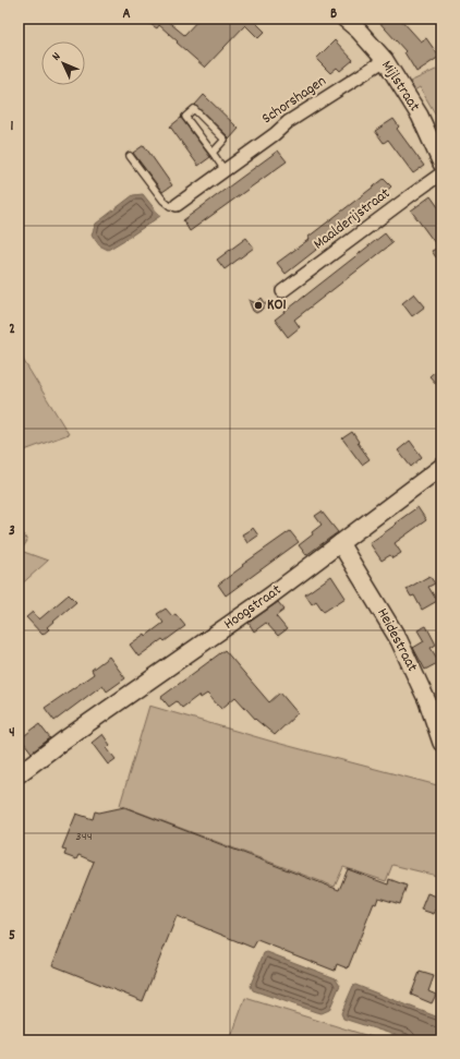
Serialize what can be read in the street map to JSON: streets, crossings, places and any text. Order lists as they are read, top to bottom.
{
  "streets": {
    "street": [
      "Mijlstraat",
      "Schorshagen",
      "Maalderijstraat",
      "Hoogstraat",
      "Heidestraat"
    ]
  },
  "crossings": [
    ["Mijlstraat", "Schorshagen"],
    ["Hoogstraat", "Heidestraat"]
  ],
  "places": ["KO1"],
  "house_numbers": ["344"],
  "north": "top left",
  "grid": {
    "columns": ["A", "B"],
    "rows": [
      "1",
      "2",
      "3",
      "4",
      "5"
    ]
  }
}
